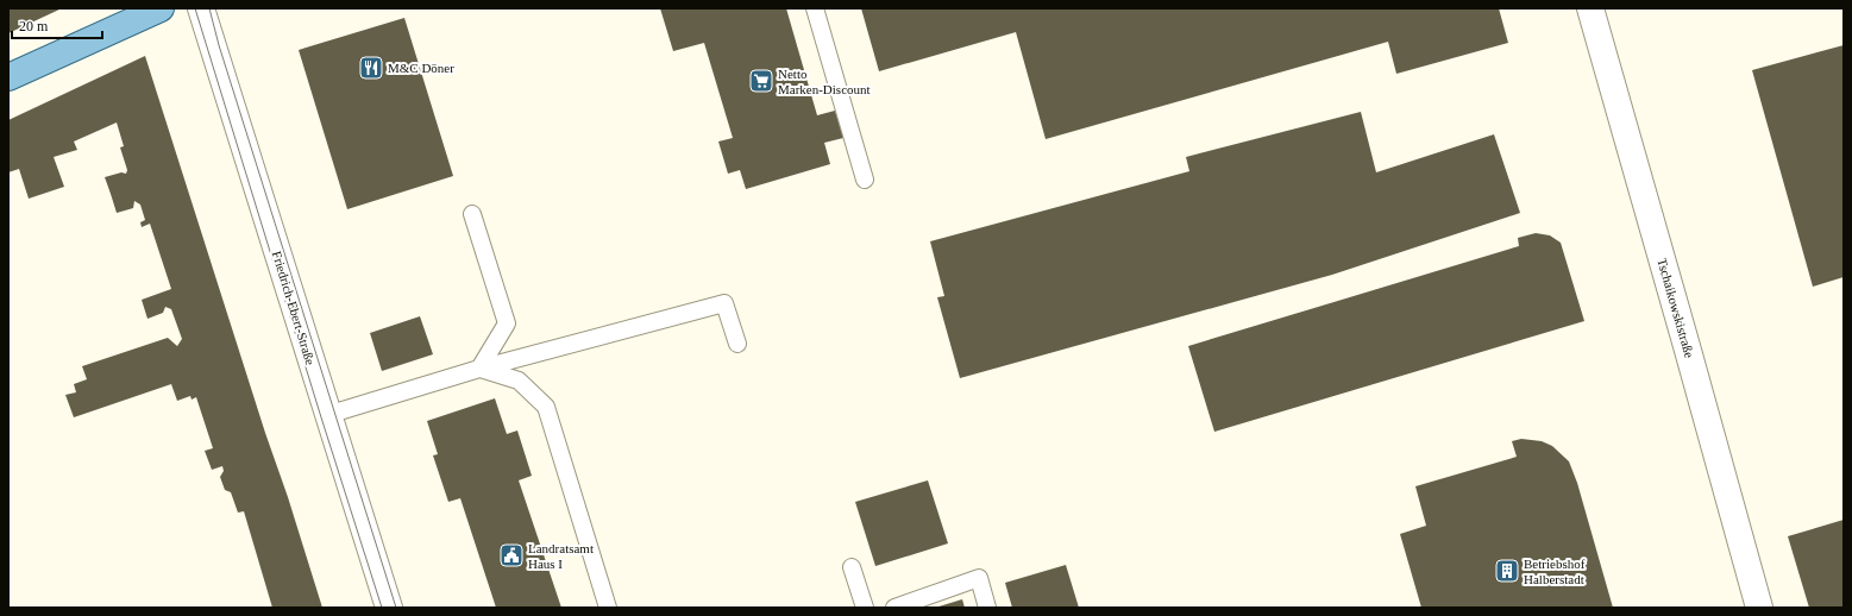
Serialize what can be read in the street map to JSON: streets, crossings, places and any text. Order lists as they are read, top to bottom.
{
  "streets": {
    "street": ["Friedrich-Ebert-Straße", "Tschaikowskistraße"]
  },
  "places": {
    "restaurant": ["M&C Döner"],
    "supermarket": ["Netto Marken-Discount"],
    "public building": ["Landratsamt Haus I"],
    "building": ["Betriebshof Halberstadt"]
  },
  "scale_bar": "20 m"
}
